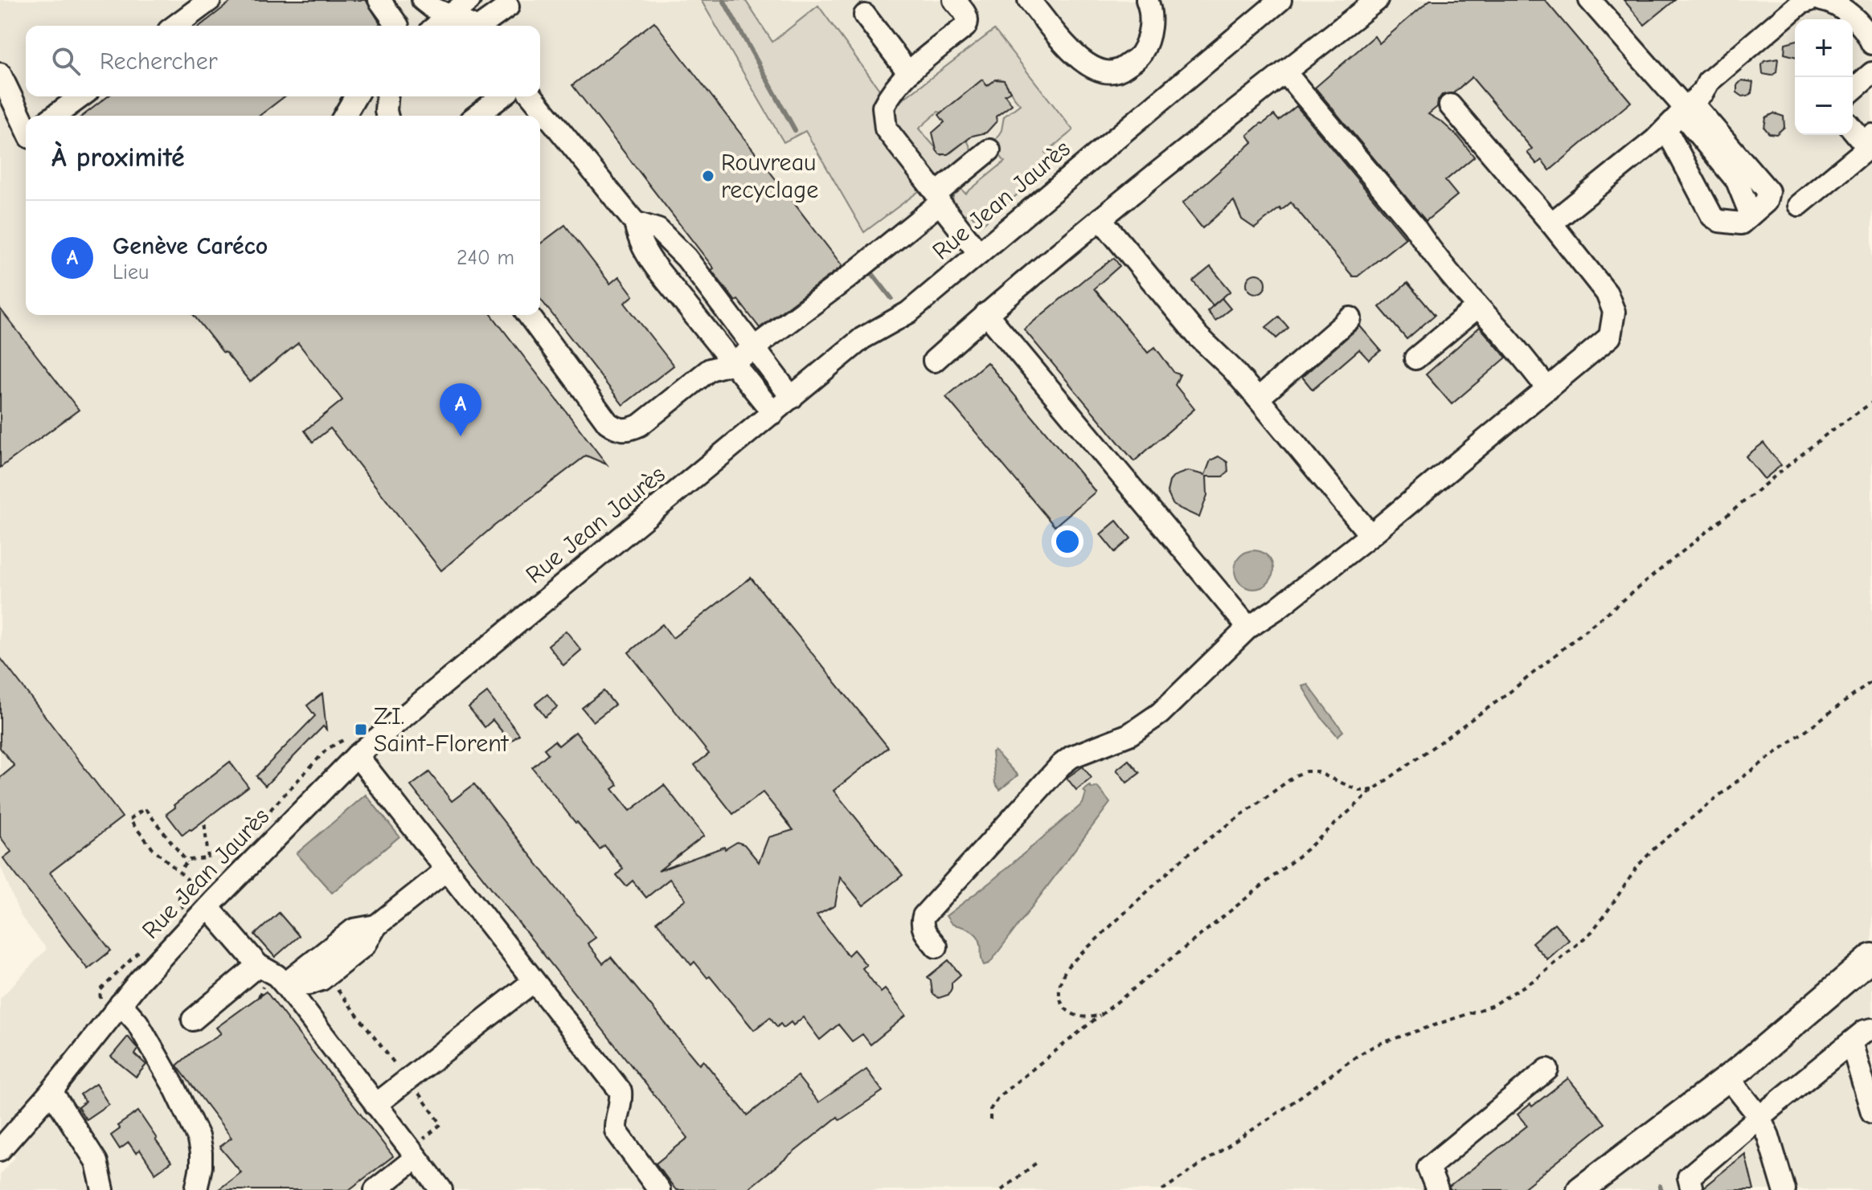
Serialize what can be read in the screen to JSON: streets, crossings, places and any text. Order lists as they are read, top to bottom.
{
  "streets": {
    "street": ["Rue Jean Jaurès"]
  },
  "places": {
    "other": ["Rouvreau recyclage"],
    "transit": ["Z.I. Saint-Florent"]
  },
  "page": {
    "map_buttons": ["+", "−"],
    "search": "Rechercher",
    "heading": "À proximité",
    "list": [
      {
        "mark": "A",
        "name": "Genève Caréco",
        "note": "Lieu",
        "value": "240 m"
      }
    ],
    "pins": "A"
  }
}
